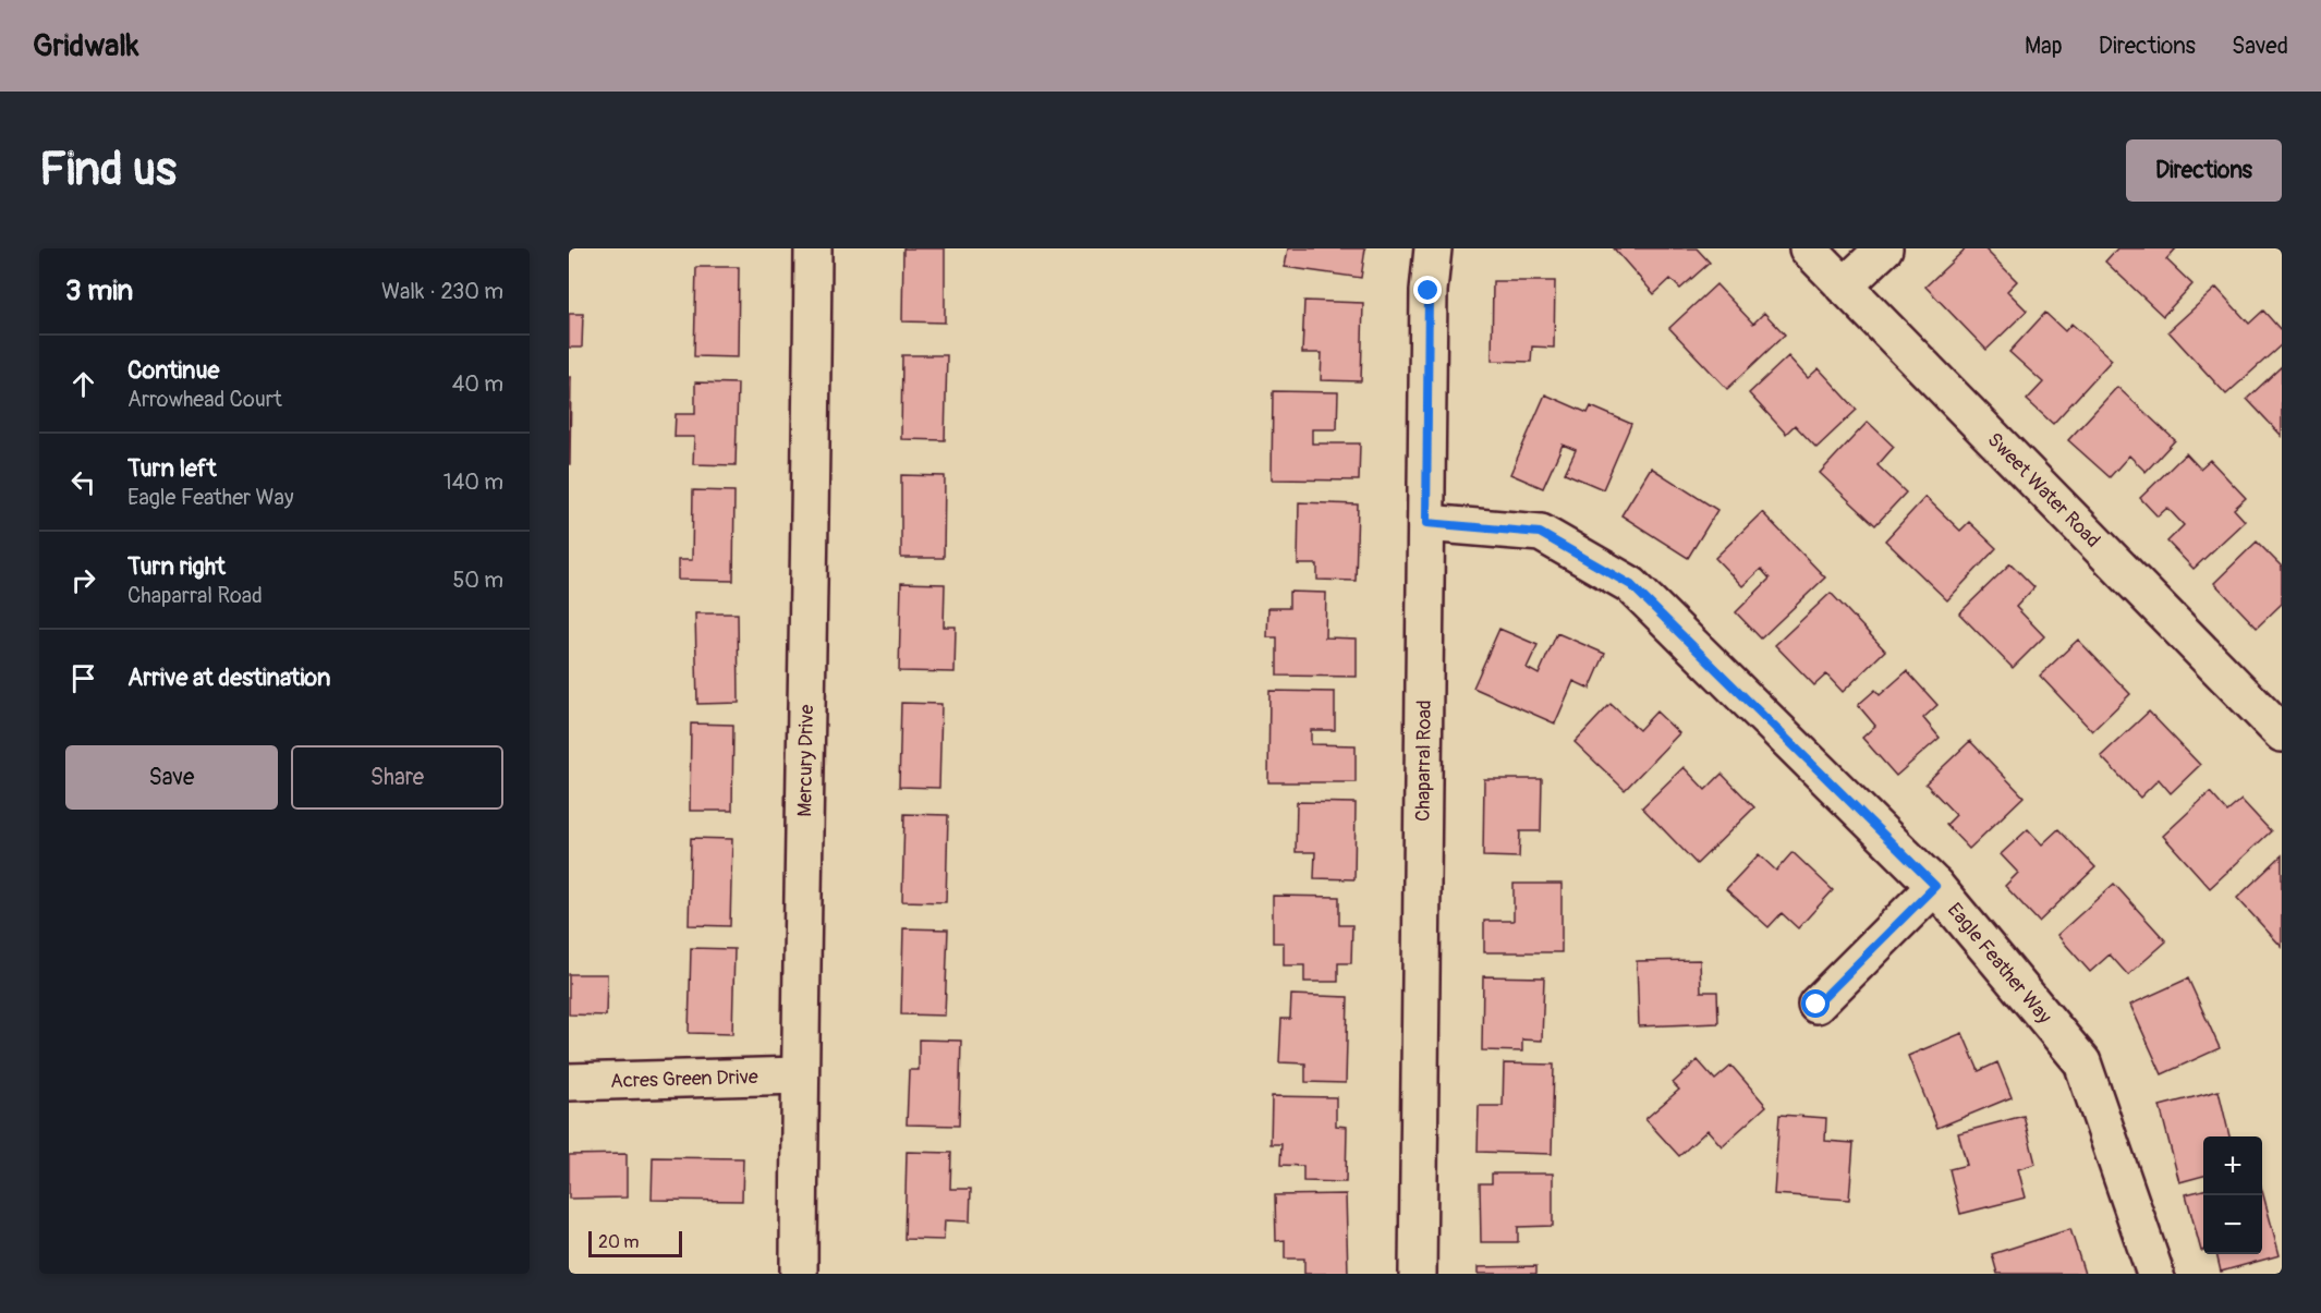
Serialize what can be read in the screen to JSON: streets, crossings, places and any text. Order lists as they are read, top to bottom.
{
  "streets": {
    "street": [
      "Sweet Water Road",
      "Mercury Drive",
      "Chaparral Road",
      "Eagle Feather Way",
      "Acres Green Drive"
    ]
  },
  "crossings": [
    ["Mercury Drive", "Acres Green Drive"],
    ["Chaparral Road", "Eagle Feather Way"]
  ],
  "scale_bar": "20 m",
  "page": {
    "header": "Gridwalk",
    "nav": ["Map", "Directions", "Saved"],
    "buttons": [
      "Directions",
      ["Save", "Share"]
    ],
    "title": "Find us",
    "heading": ["3 min", "Walk · 230 m"],
    "list": [
      ["Continue", "Arrowhead Court", "40 m"],
      ["Turn left", "Eagle Feather Way", "140 m"],
      ["Turn right", "Chaparral Road", "50 m"],
      "Arrive at destination"
    ],
    "map_buttons": ["+", "−"],
    "scale": "20 m"
  }
}
